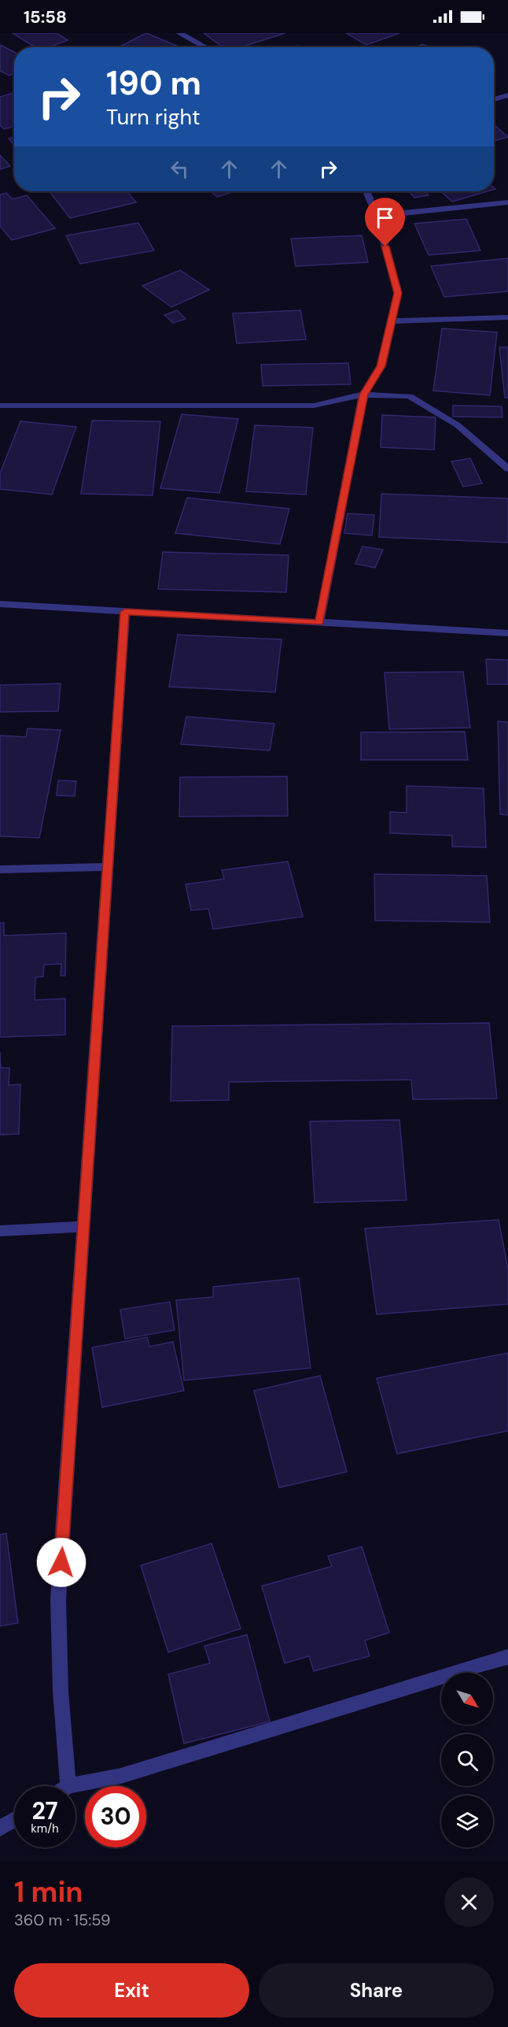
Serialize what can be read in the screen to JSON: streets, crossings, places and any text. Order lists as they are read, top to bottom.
{
  "north": "bottom right",
  "page": {
    "status": "15:58",
    "turn": ["190 m", "Turn right"],
    "speed": "27 km/h",
    "limit": "30",
    "heading": ["1 min", "360 m · 15:59"],
    "buttons": ["Exit", "Share"]
  }
}
